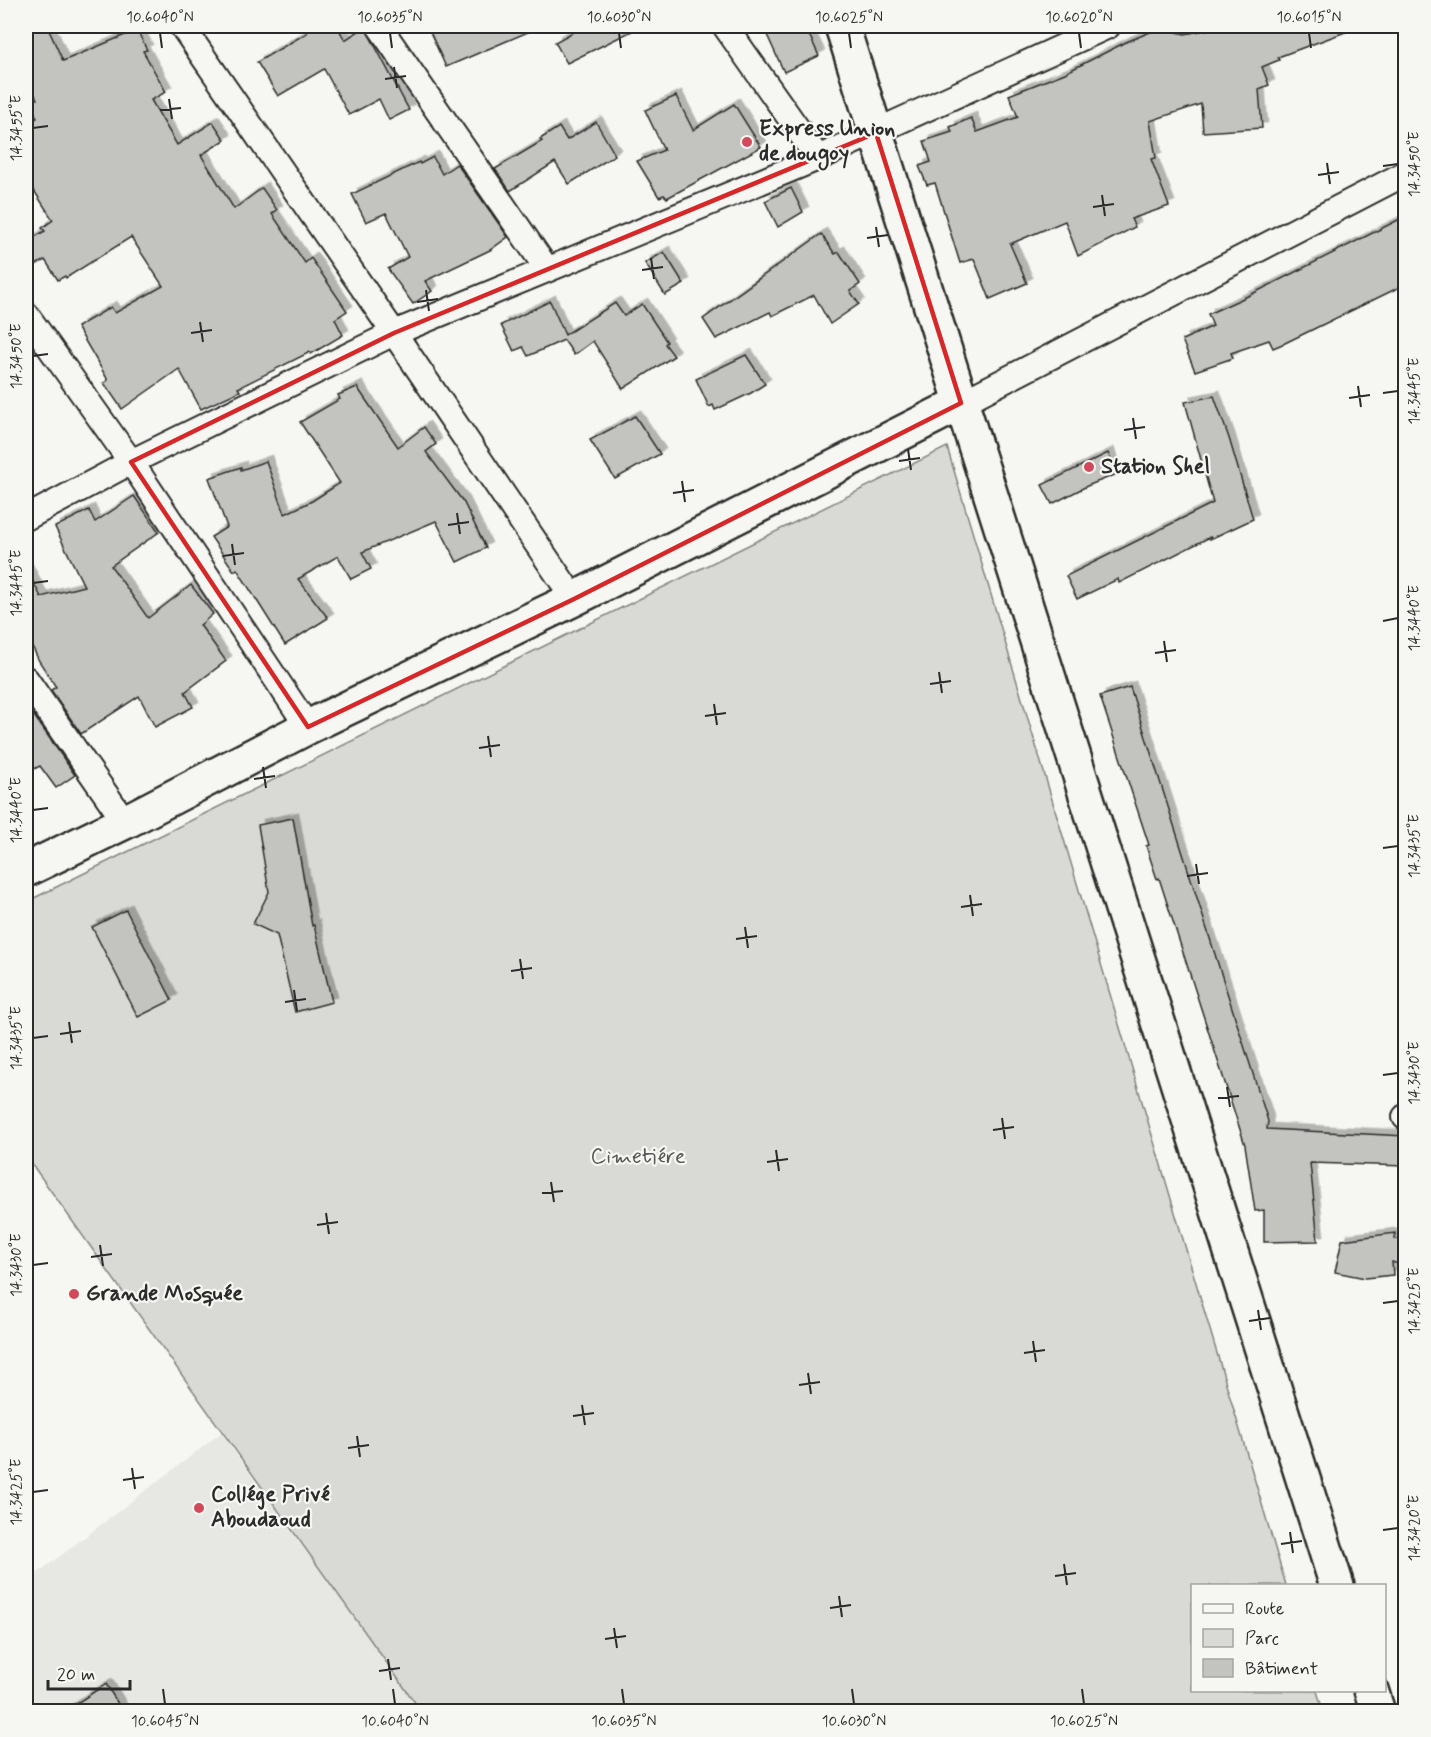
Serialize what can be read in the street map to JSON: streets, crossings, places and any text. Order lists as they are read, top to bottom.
{
  "parks": ["Cimetiére"],
  "places": [
    "Express Union de dougoy",
    "Station Shel",
    "Grande Mosquée",
    "Collége Privé Aboudaoud"
  ],
  "legend": ["Route", "Parc", "Bâtiment"],
  "scale_bar": "20 m",
  "coordinates": [
    "10.6040°N",
    "10.6035°N",
    "10.6030°N",
    "10.6025°N",
    "10.6020°N",
    "10.6015°N",
    "14.3455°E",
    "14.3450°E",
    "14.3445°E",
    "14.3440°E",
    "14.3435°E",
    "14.3430°E",
    "14.3425°E",
    "14.3420°E",
    "10.6045°N"
  ]
}
